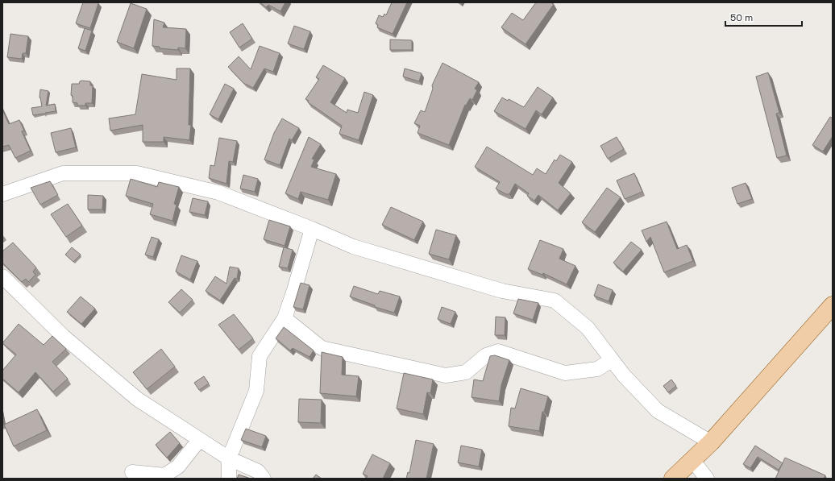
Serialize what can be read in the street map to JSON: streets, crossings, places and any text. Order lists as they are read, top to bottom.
{
  "scale_bar": "50 m"
}
